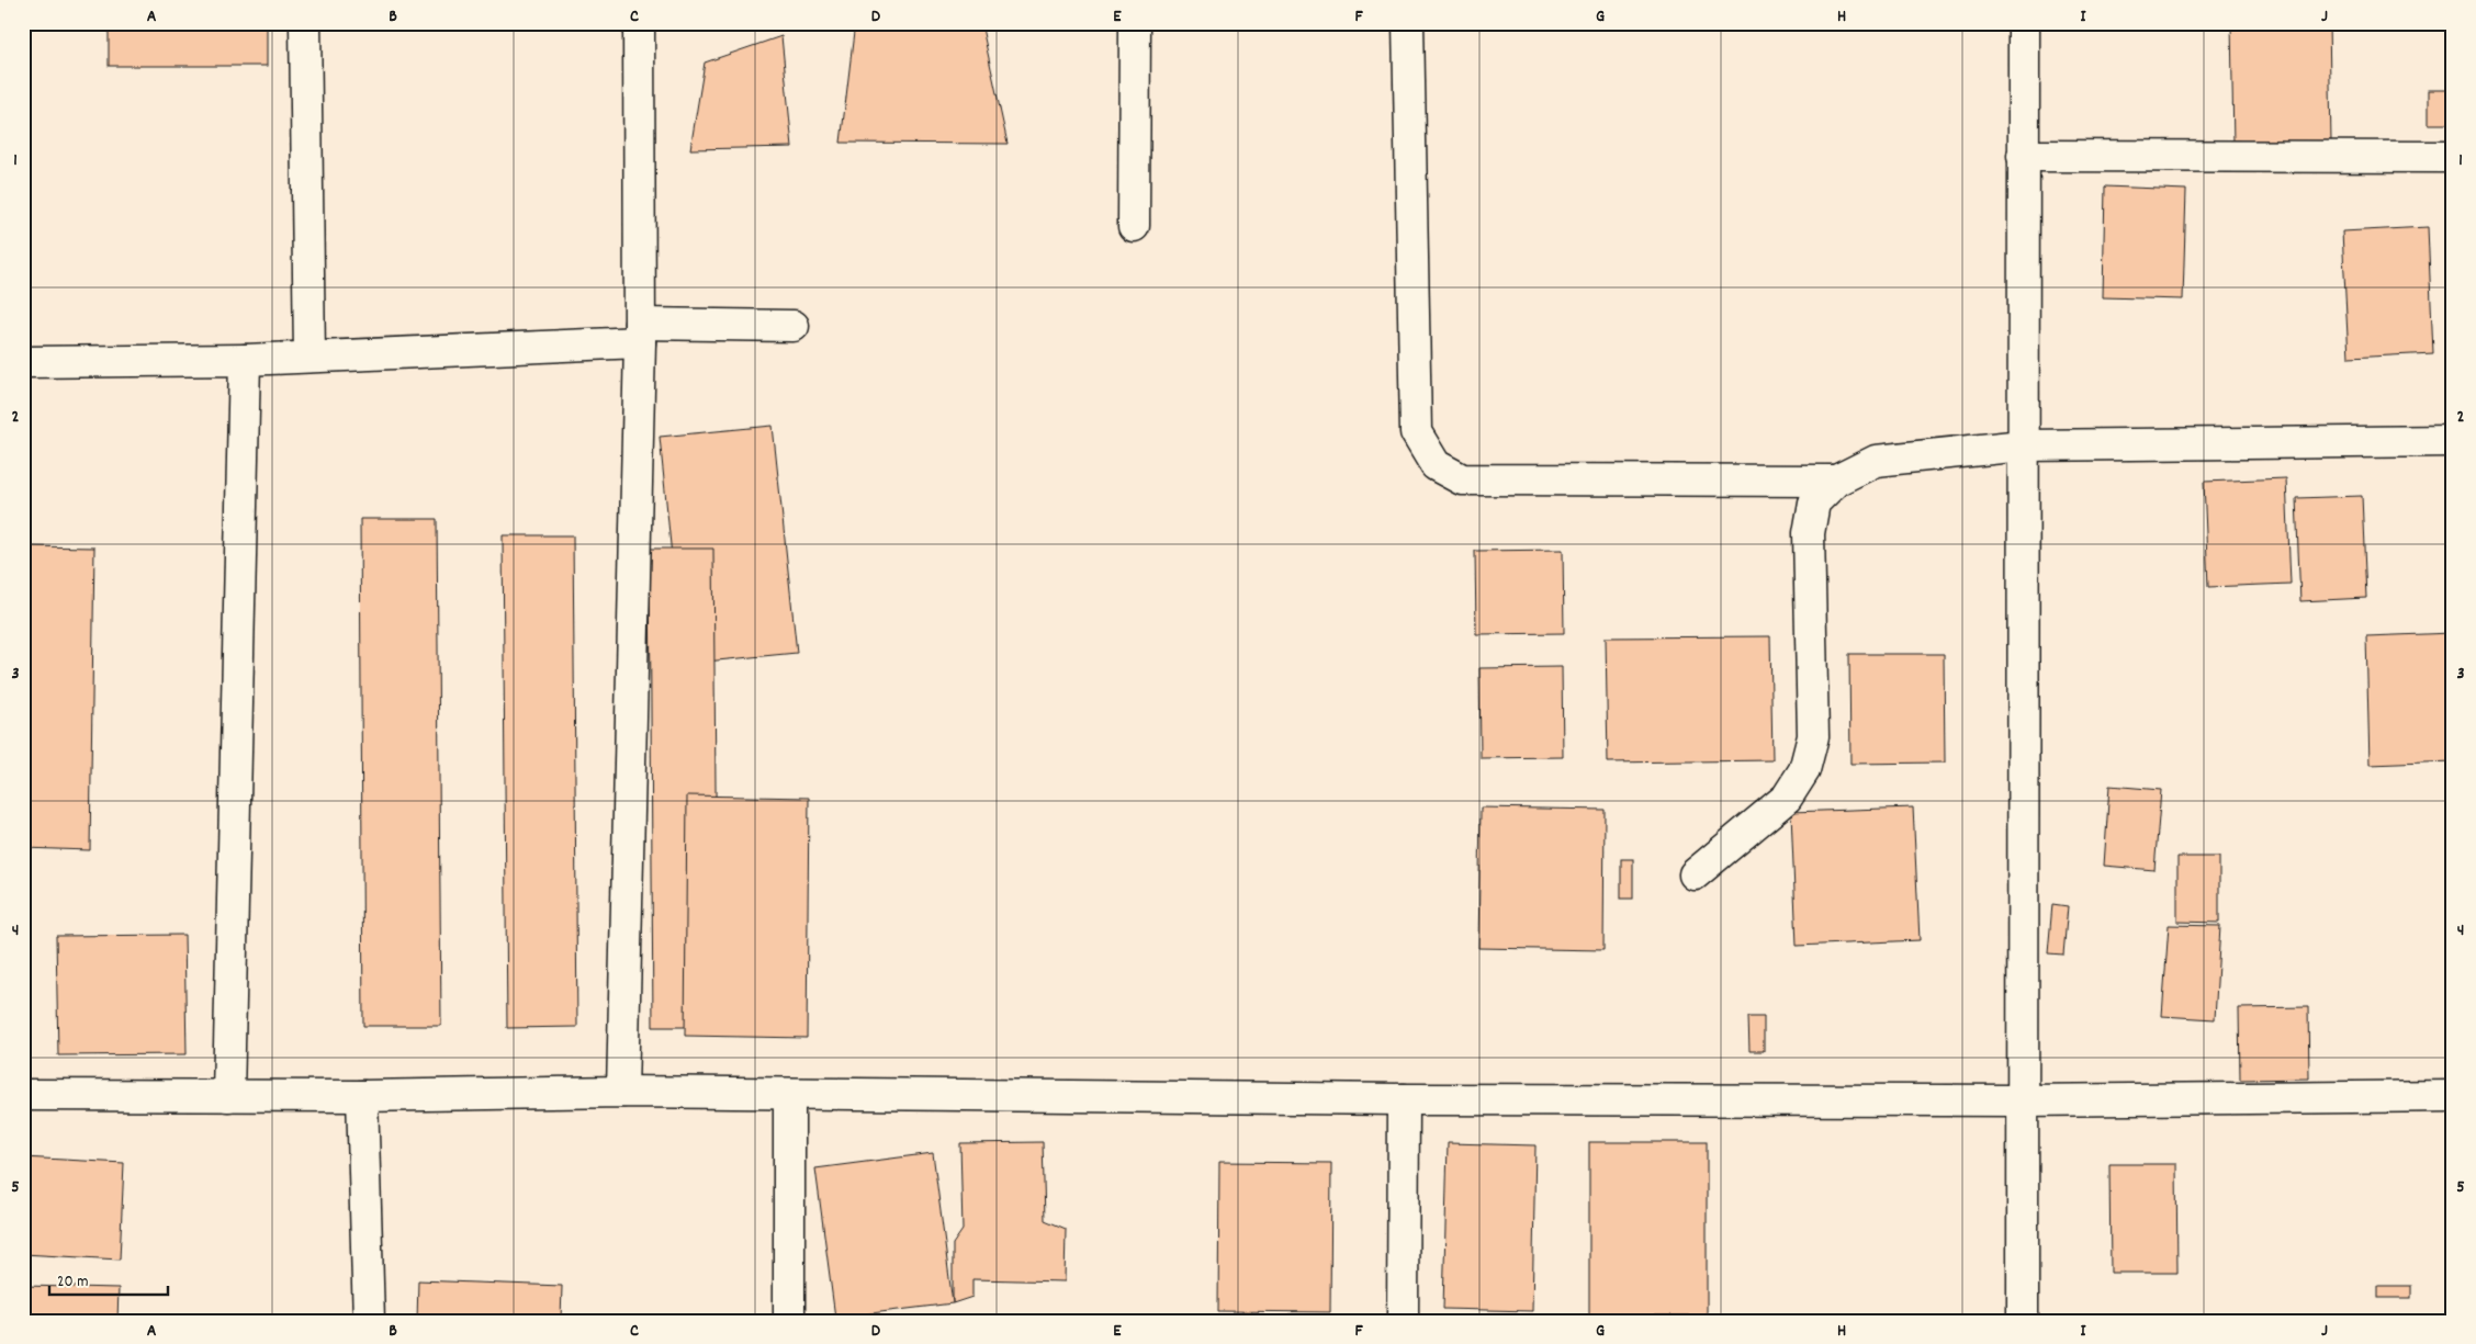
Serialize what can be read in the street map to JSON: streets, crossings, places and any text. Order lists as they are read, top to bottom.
{
  "scale_bar": "20 m",
  "grid": {
    "columns": [
      "A",
      "B",
      "C",
      "D",
      "E",
      "F",
      "G",
      "H",
      "I",
      "J"
    ],
    "rows": [
      "1",
      "2",
      "3",
      "4",
      "5"
    ]
  }
}
